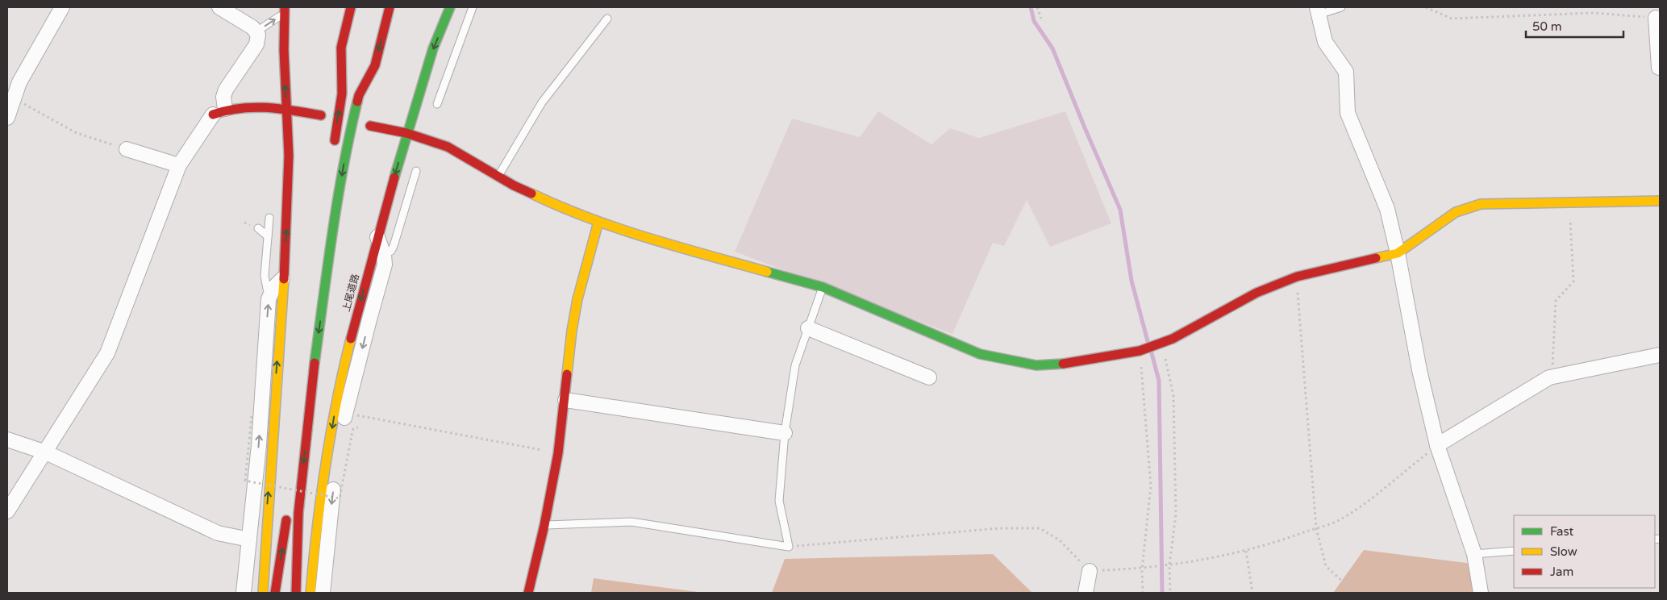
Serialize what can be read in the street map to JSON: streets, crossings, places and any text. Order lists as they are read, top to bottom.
{
  "streets": {
    "main road": ["上尾道路"]
  },
  "legend": ["Fast", "Slow", "Jam"],
  "scale_bar": "50 m"
}
